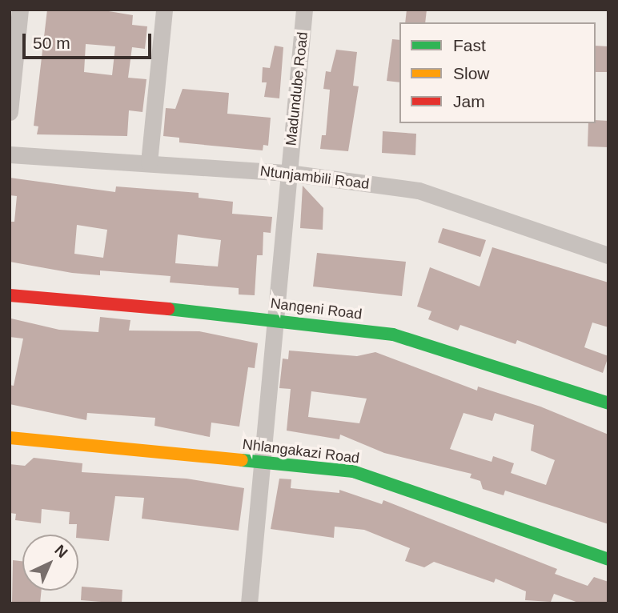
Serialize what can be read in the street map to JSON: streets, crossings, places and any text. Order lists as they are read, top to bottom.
{
  "streets": {
    "street": [
      "Madundube Road",
      "Ntunjambili Road",
      "Nangeni Road",
      "Nhlangakazi Road"
    ]
  },
  "crossings": [
    ["Madundube Road", "Ntunjambili Road"],
    ["Madundube Road", "Nangeni Road"],
    ["Madundube Road", "Nhlangakazi Road"]
  ],
  "legend": ["Fast", "Slow", "Jam"],
  "scale_bar": "50 m",
  "north": "top right"
}
